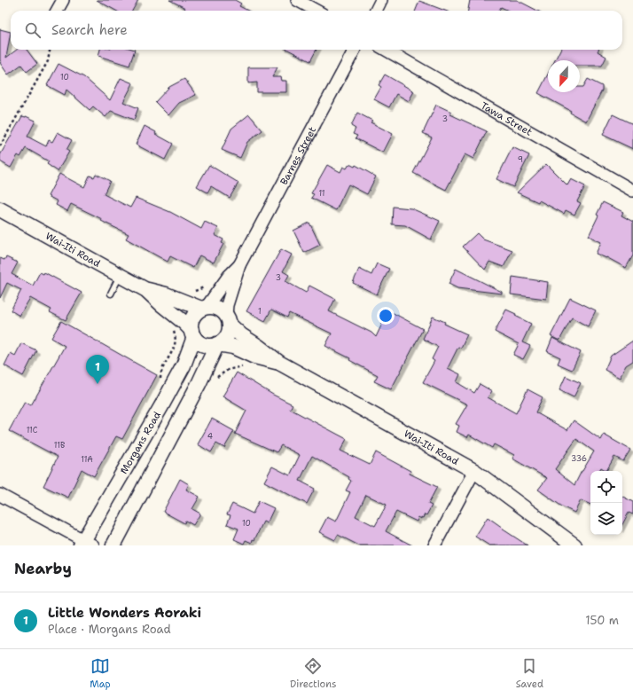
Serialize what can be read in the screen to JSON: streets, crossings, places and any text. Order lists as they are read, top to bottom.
{
  "streets": {
    "street": [
      "Tawa Street",
      "Barnes Street",
      "Wai-Iti Road",
      "Morgans Road"
    ]
  },
  "crossings": [
    ["Barnes Street", "Wai-Iti Road"],
    ["Barnes Street", "Morgans Road"],
    ["Wai-Iti Road", "Morgans Road"]
  ],
  "house_numbers": [
    "10",
    "3",
    "9",
    "11",
    "3",
    "1",
    "11C",
    "4",
    "11B",
    "336",
    "11A",
    "10"
  ],
  "north": "bottom",
  "page": {
    "search": "Search here",
    "pins": "1",
    "heading": "Nearby",
    "list": [
      {
        "mark": "1",
        "name": "Little Wonders Aoraki",
        "note": "Place · Morgans Road",
        "value": "150 m"
      }
    ],
    "nav": ["Map", "Directions", "Saved"]
  }
}
